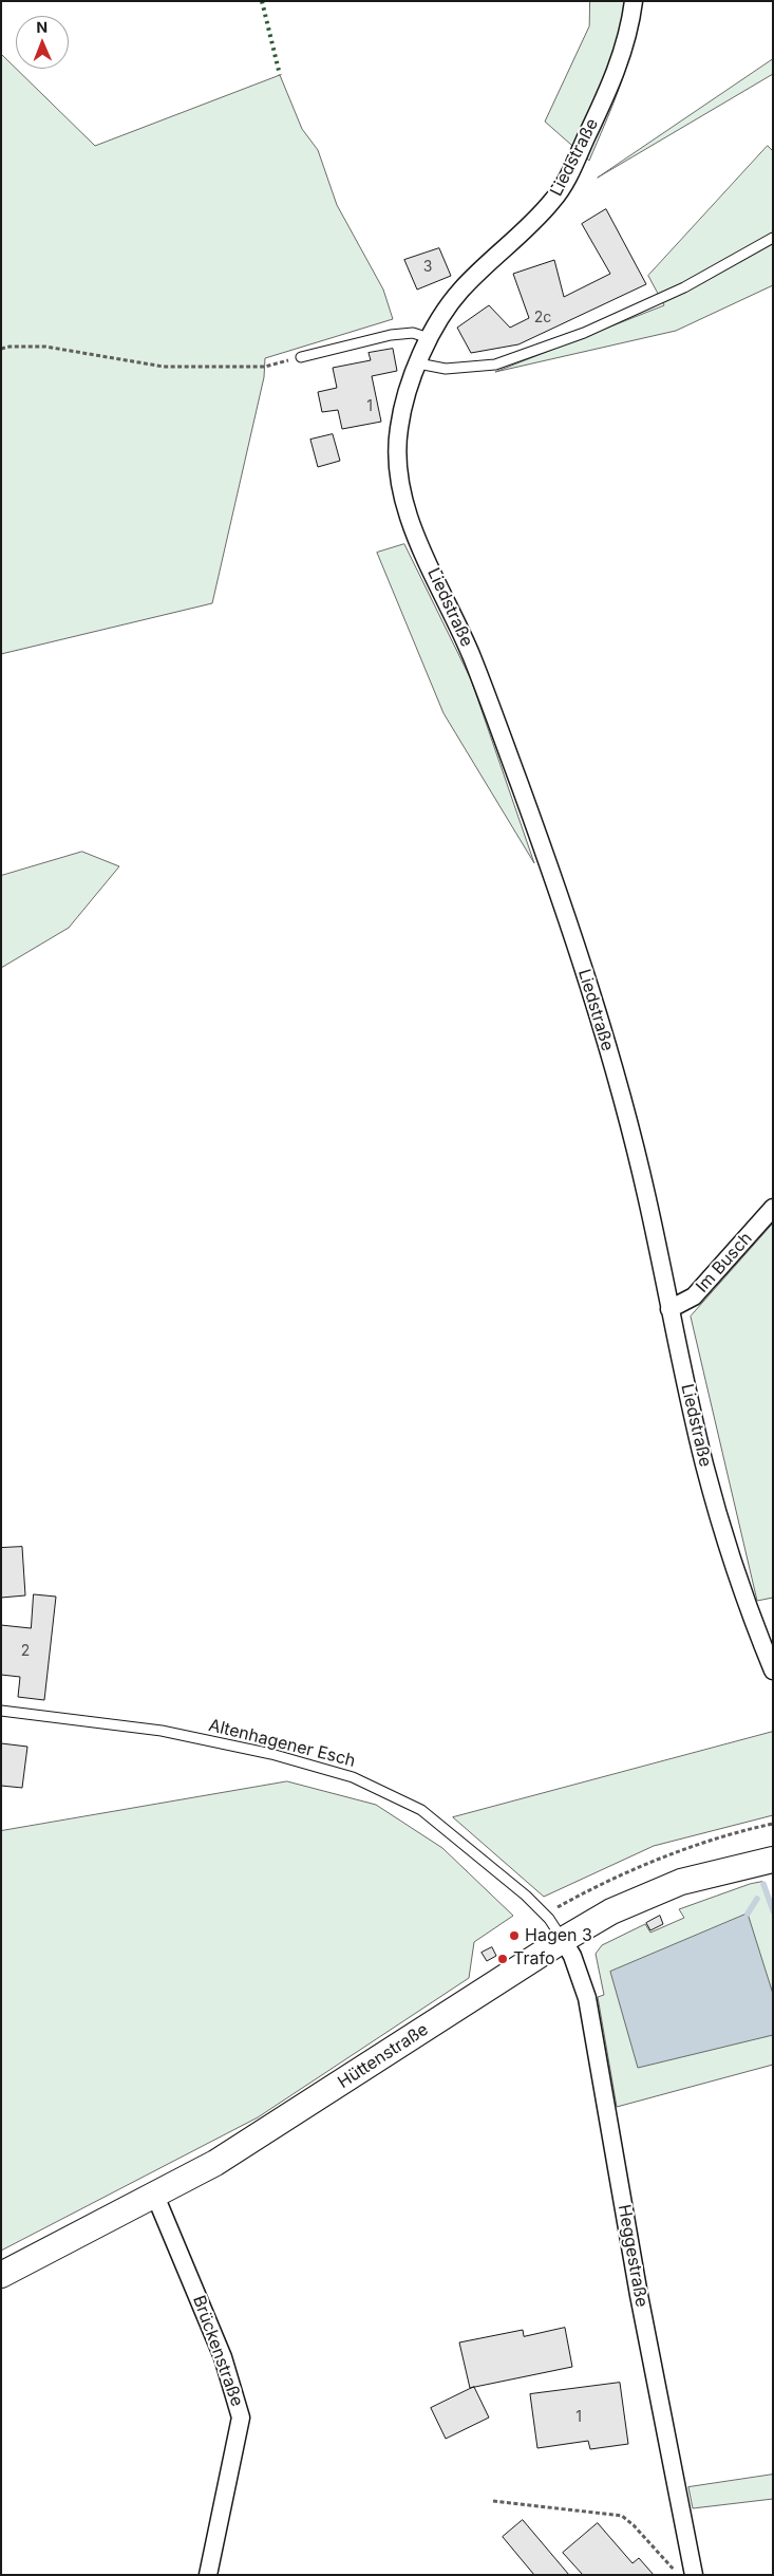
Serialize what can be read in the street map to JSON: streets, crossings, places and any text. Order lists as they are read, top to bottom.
{
  "streets": {
    "main road": ["Hüttenstraße"],
    "street": [
      "Liedstraße",
      "Im Busch",
      "Heggestraße",
      "Brückenstraße"
    ],
    "lane": ["Altenhagener Esch"]
  },
  "crossings": [
    ["Liedstraße", "Im Busch"],
    ["Altenhagener Esch", "Hüttenstraße"],
    ["Altenhagener Esch", "Heggestraße"],
    ["Hüttenstraße", "Heggestraße"],
    ["Hüttenstraße", "Brückenstraße"]
  ],
  "places": ["Hagen 3", "Trafo"],
  "house_numbers": [
    "3",
    "2c",
    "1",
    "2",
    "1"
  ],
  "north": "top"
}
